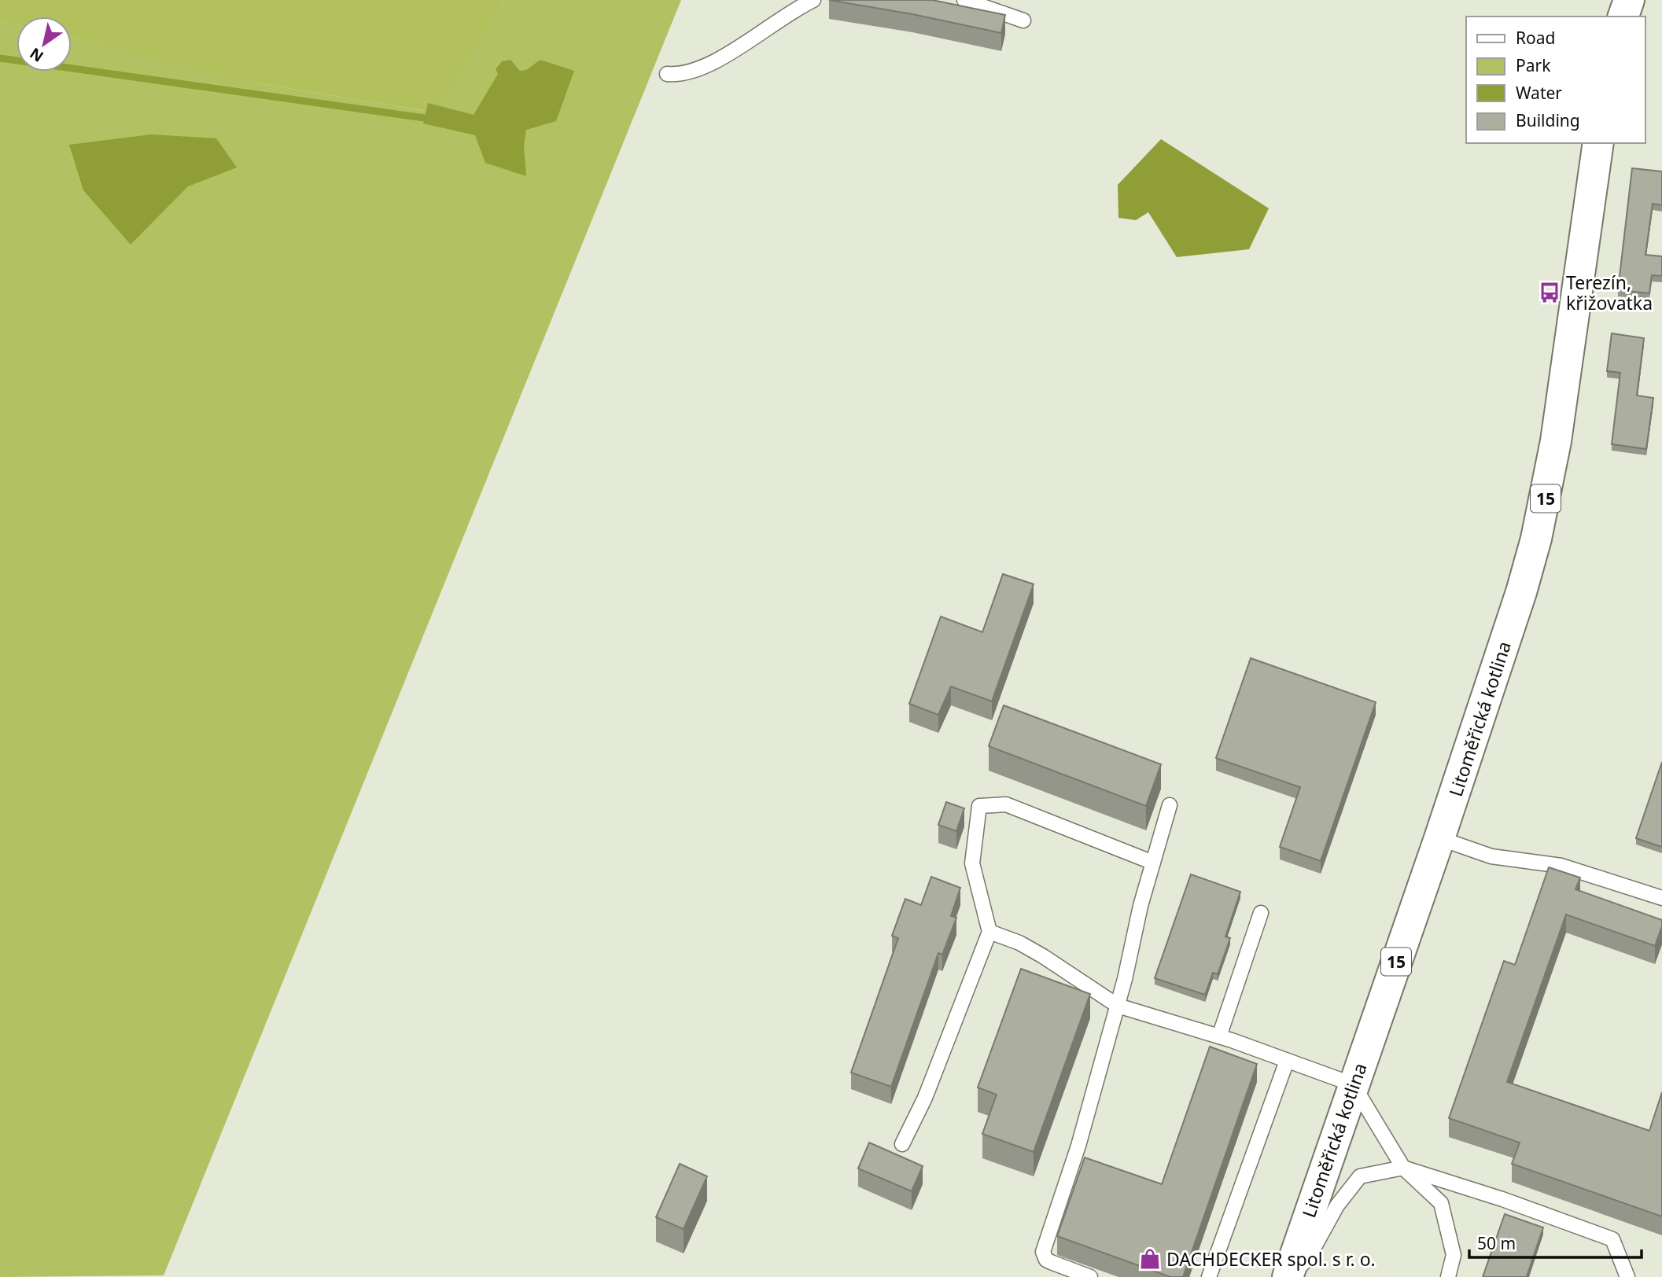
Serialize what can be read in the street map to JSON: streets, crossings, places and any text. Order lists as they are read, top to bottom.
{
  "streets": {
    "main road": ["15", "Litoměřická kotlina"]
  },
  "places": {
    "bus stop": ["Terezín, křižovatka"],
    "shop": ["DACHDECKER spol. s r. o."]
  },
  "legend": [
    "Road",
    "Park",
    "Water",
    "Building"
  ],
  "scale_bar": "50 m",
  "north": "bottom left"
}
